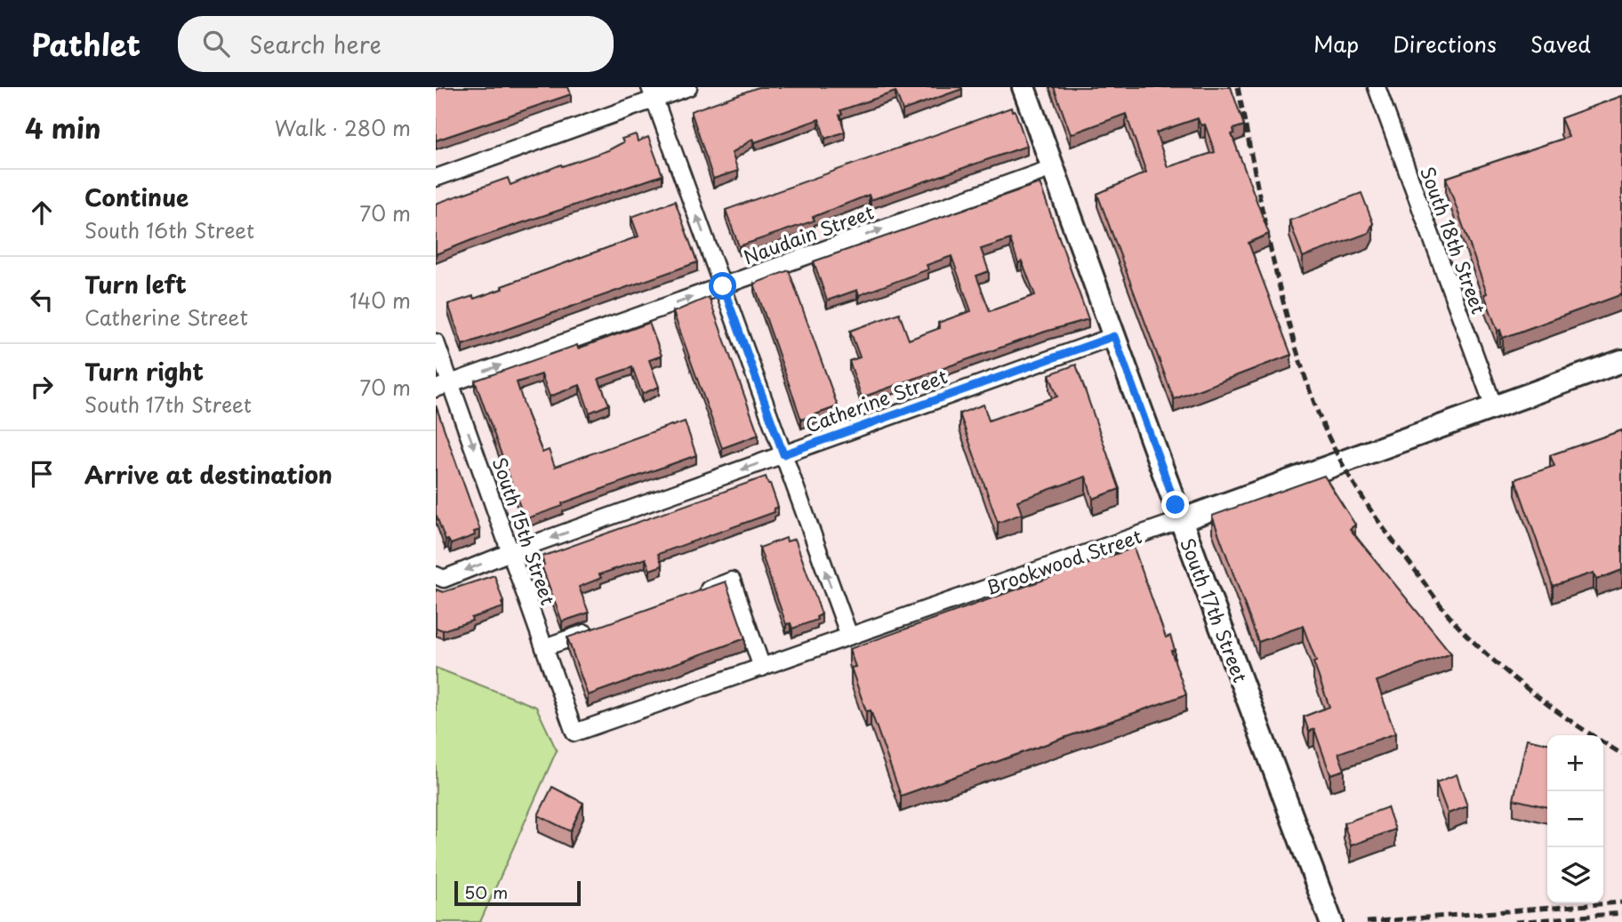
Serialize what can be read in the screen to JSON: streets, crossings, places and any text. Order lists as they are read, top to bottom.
{
  "streets": {
    "main road": ["Brookwood Street", "South 17th Street"],
    "street": [
      "Naudain Street",
      "South 18th Street",
      "Catherine Street",
      "South 15th Street"
    ]
  },
  "crossings": [
    ["Naudain Street", "South 15th Street"],
    ["Naudain Street", "South 17th Street"],
    ["South 18th Street", "Brookwood Street"],
    ["Catherine Street", "South 15th Street"],
    ["Catherine Street", "South 17th Street"],
    ["South 15th Street", "Brookwood Street"],
    ["Brookwood Street", "South 17th Street"]
  ],
  "one_way": ["Naudain Street", "Catherine Street", "South 15th Street"],
  "scale_bar": "50 m",
  "page": {
    "header": "Pathlet",
    "search": "Search here",
    "nav": ["Map", "Directions", "Saved"],
    "heading": ["4 min", "Walk · 280 m"],
    "list": [
      ["Continue", "South 16th Street", "70 m"],
      ["Turn left", "Catherine Street", "140 m"],
      ["Turn right", "South 17th Street", "70 m"],
      "Arrive at destination"
    ],
    "map_buttons": ["+", "−"],
    "scale": "50 m"
  }
}
